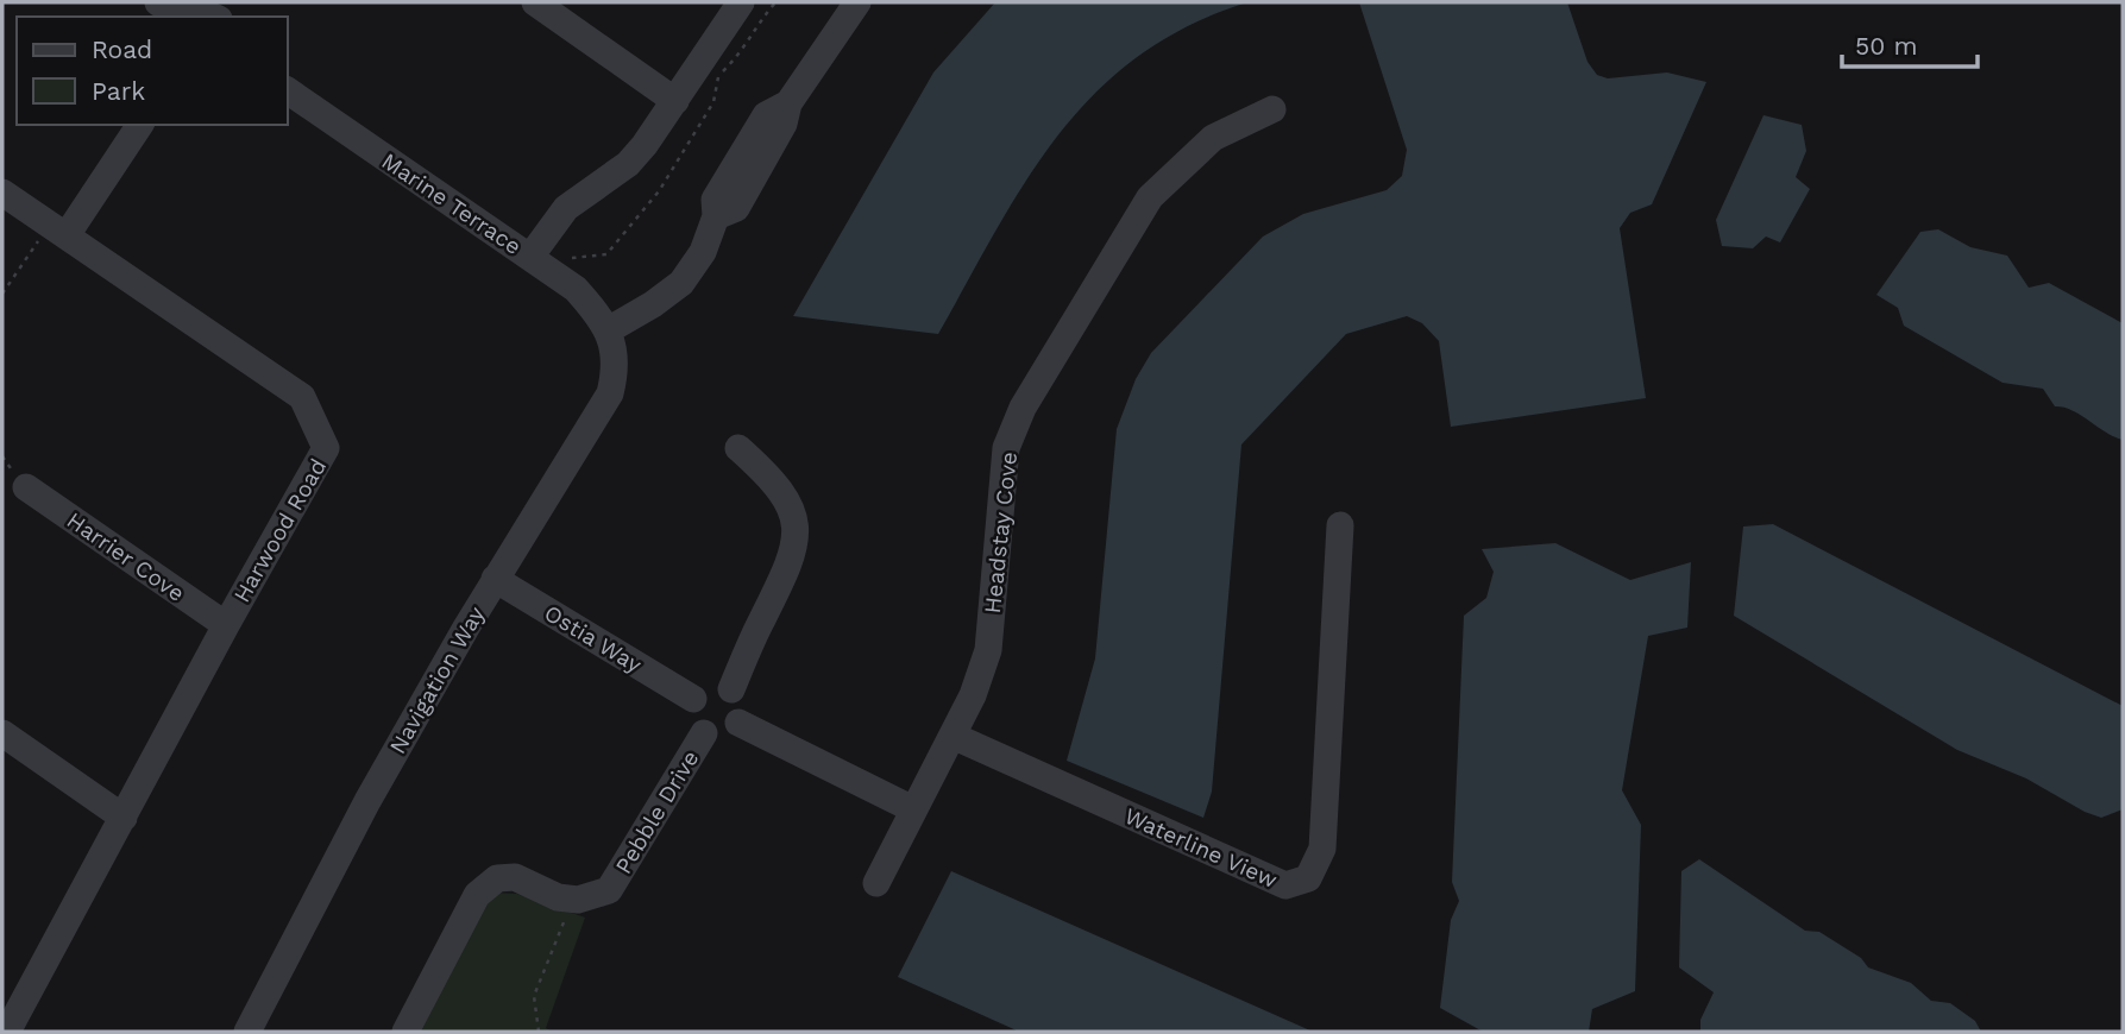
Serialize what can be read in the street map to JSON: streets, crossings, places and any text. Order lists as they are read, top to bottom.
{
  "streets": {
    "street": [
      "Marine Terrace",
      "Harwood Road",
      "Headstay Cove",
      "Harrier Cove",
      "Ostia Way",
      "Navigation Way",
      "Pebble Drive",
      "Waterline View"
    ]
  },
  "crossings": [
    ["Marine Terrace", "Navigation Way"],
    ["Harwood Road", "Harrier Cove"],
    ["Headstay Cove", "Waterline View"],
    ["Ostia Way", "Navigation Way"],
    ["Ostia Way", "Pebble Drive"]
  ],
  "legend": ["Road", "Park"],
  "scale_bar": "50 m"
}
